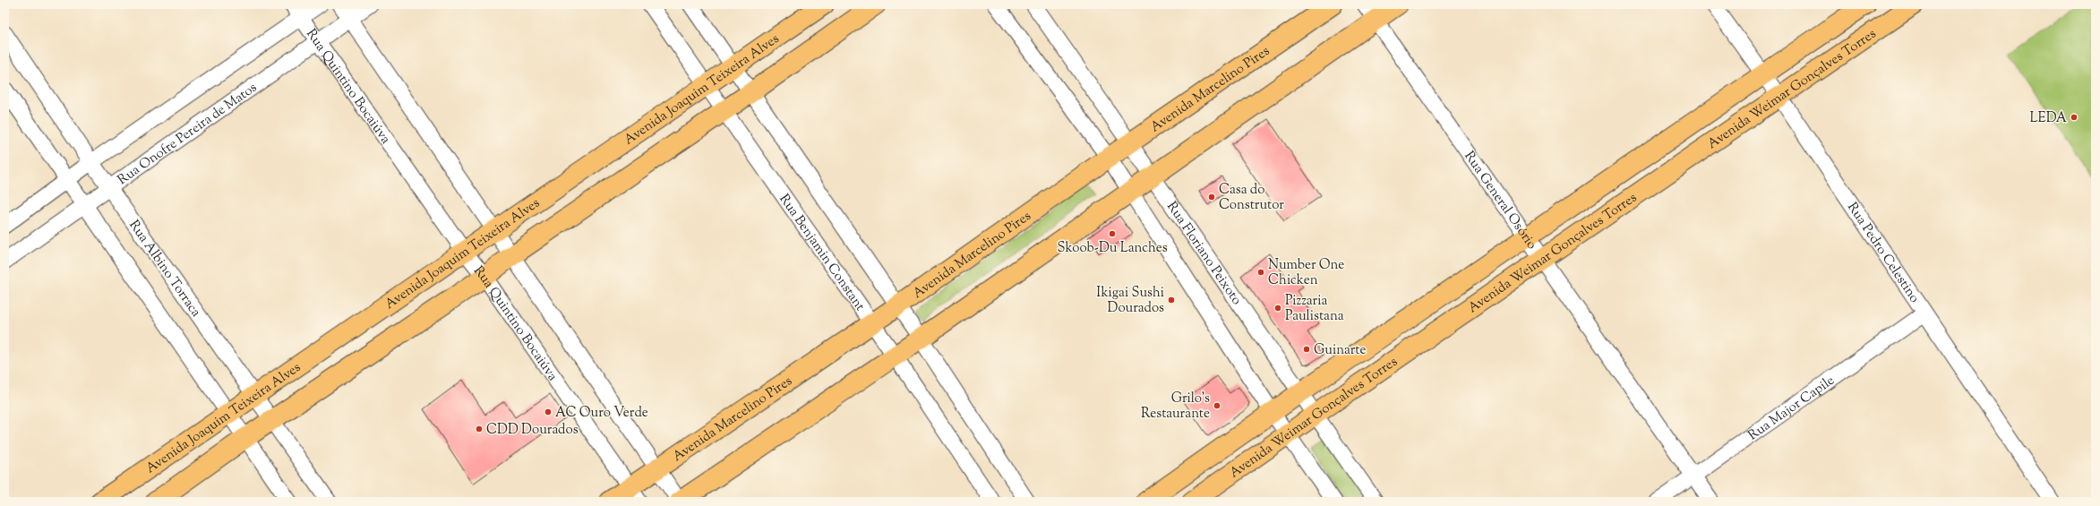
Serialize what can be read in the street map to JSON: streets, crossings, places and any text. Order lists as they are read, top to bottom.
{
  "streets": {
    "main road": ["Avenida Joaquim Teixeira Alves", "Avenida Marcelino Pires", "Avenida Weimar Gonçalves Torres"],
    "street": [
      "Rua Quintino Bocaiúva",
      "Rua Onofre Pereira de Matos",
      "Rua General Osório",
      "Rua Benjamin Constant",
      "Rua Pedro Celestino",
      "Rua Floriano Peixoto",
      "Rua Albino Torraca",
      "Rua Major Capile"
    ]
  },
  "crossings": [
    ["Rua Quintino Bocaiúva", "Avenida Joaquim Teixeira Alves"],
    ["Rua Quintino Bocaiúva", "Avenida Marcelino Pires"],
    ["Rua Quintino Bocaiúva", "Rua Onofre Pereira de Matos"],
    ["Avenida Joaquim Teixeira Alves", "Rua Benjamin Constant"],
    ["Avenida Joaquim Teixeira Alves", "Rua Albino Torraca"],
    ["Avenida Marcelino Pires", "Rua Benjamin Constant"],
    ["Avenida Marcelino Pires", "Rua Floriano Peixoto"],
    ["Avenida Weimar Gonçalves Torres", "Rua General Osório"],
    ["Avenida Weimar Gonçalves Torres", "Rua Pedro Celestino"],
    ["Avenida Weimar Gonçalves Torres", "Rua Floriano Peixoto"],
    ["Rua Onofre Pereira de Matos", "Rua Albino Torraca"],
    ["Rua General Osório", "Rua Major Capile"],
    ["Rua Pedro Celestino", "Rua Major Capile"]
  ],
  "places": [
    "LEDA",
    "Casa do Construtor",
    "Skoob-Du Lanches",
    "Number One Chicken",
    "Ikigai Sushi Dourados",
    "Pizzaria Paulistana",
    "Guinarte",
    "Grilo's Restaurante",
    "AC Ouro Verde",
    "CDD Dourados"
  ]
}
